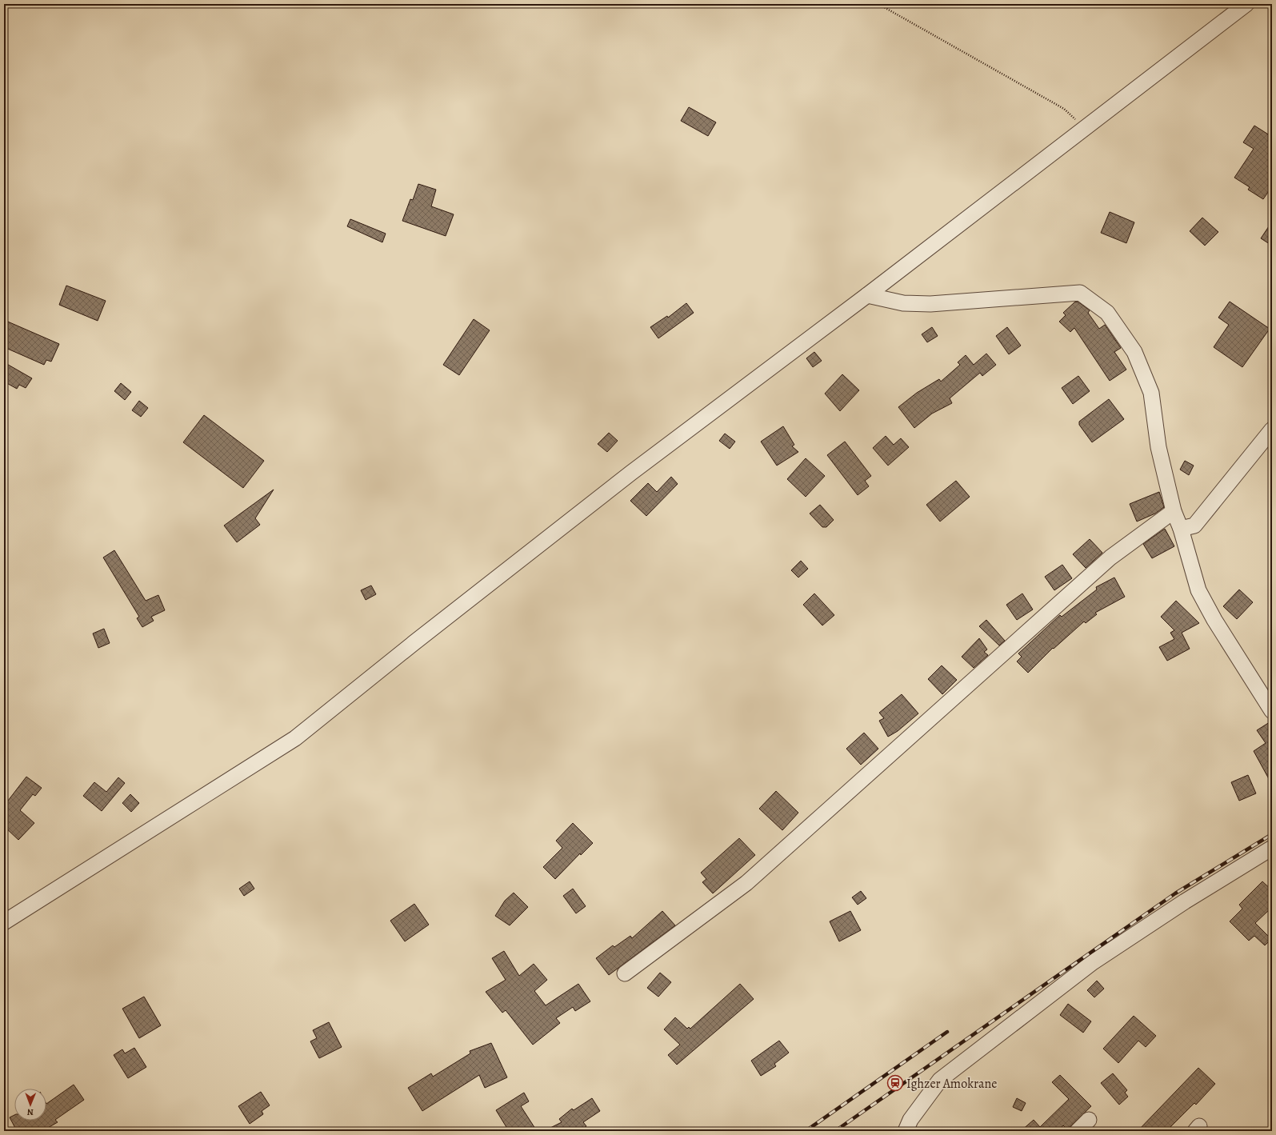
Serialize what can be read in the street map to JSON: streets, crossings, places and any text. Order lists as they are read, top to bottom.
{
  "places": {
    "station": ["Ighzer Amokrane"]
  },
  "north": "bottom"
}
